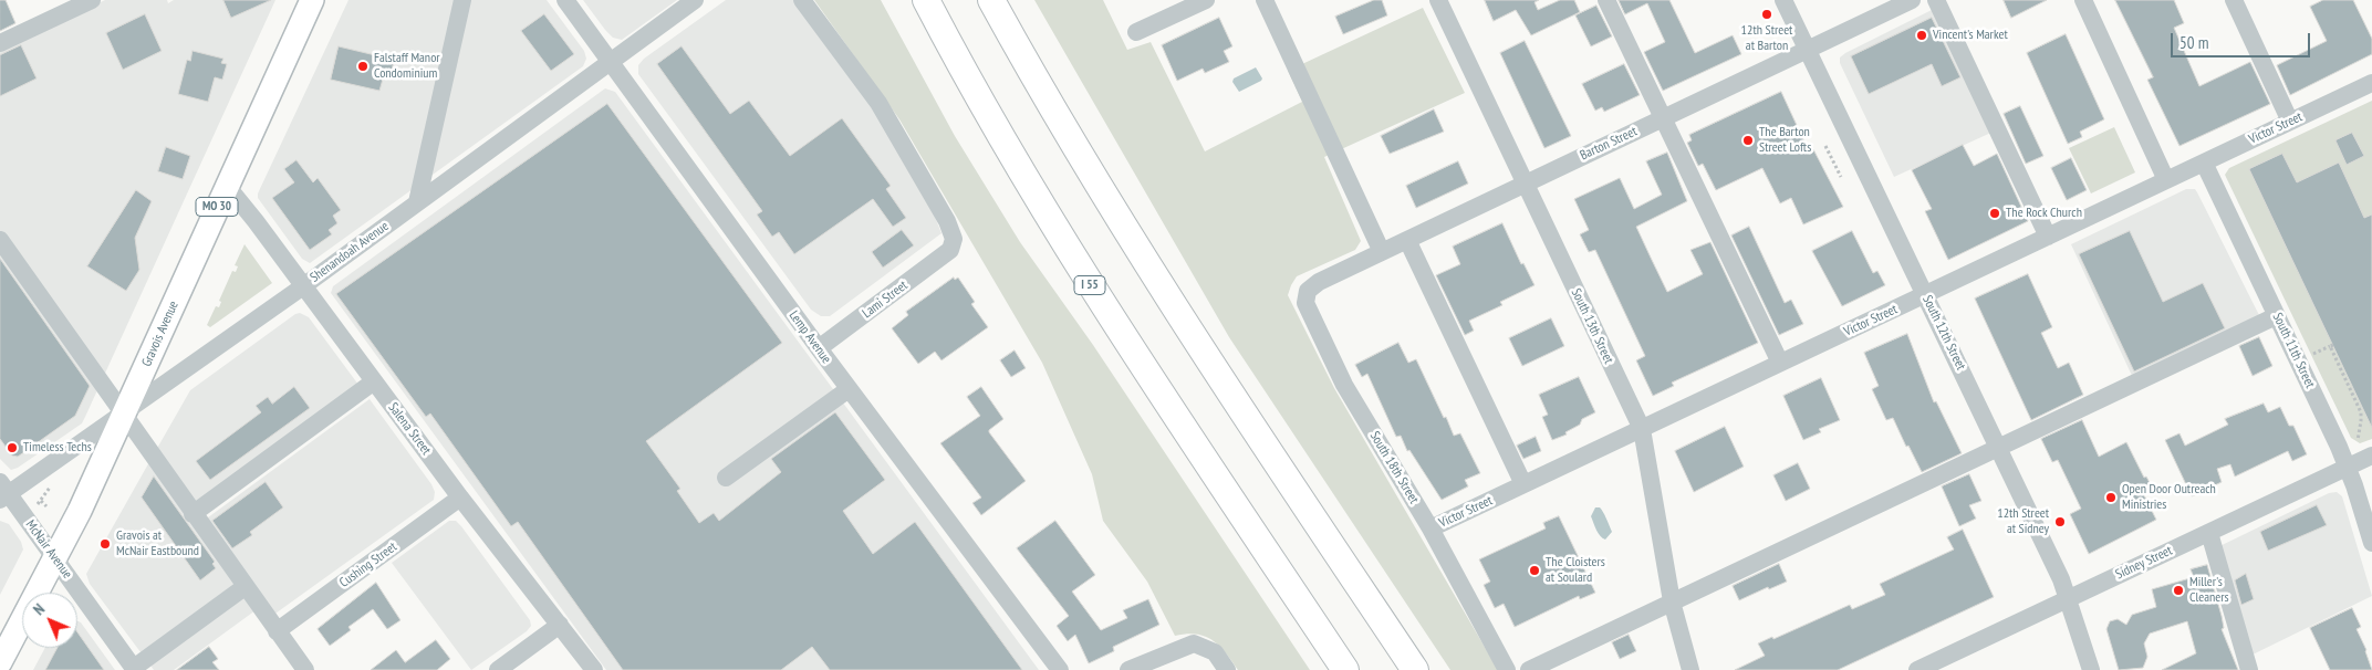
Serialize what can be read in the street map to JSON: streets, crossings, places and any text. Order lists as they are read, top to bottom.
{
  "streets": {
    "highway": ["I 55"],
    "main road": ["MO 30", "Gravois Avenue"],
    "street": [
      "Victor Street",
      "Barton Street",
      "Shenandoah Avenue",
      "Lami Street",
      "South 13th Street",
      "South 12th Street",
      "Lemp Avenue",
      "South 11th Street",
      "Salena Street",
      "South 18th Street",
      "McNair Avenue",
      "Sidney Street",
      "Cushing Street"
    ]
  },
  "crossings": [
    ["Victor Street", "South 13th Street"],
    ["Victor Street", "South 12th Street"],
    ["Victor Street", "South 11th Street"],
    ["Victor Street", "South 18th Street"],
    ["Barton Street", "South 13th Street"],
    ["Barton Street", "South 12th Street"],
    ["Barton Street", "South 18th Street"],
    ["Shenandoah Avenue", "Gravois Avenue"],
    ["Shenandoah Avenue", "Lemp Avenue"],
    ["Shenandoah Avenue", "Salena Street"],
    ["Shenandoah Avenue", "McNair Avenue"],
    ["Lami Street", "Lemp Avenue"],
    ["South 12th Street", "Sidney Street"],
    ["Gravois Avenue", "Salena Street"],
    ["Gravois Avenue", "McNair Avenue"],
    ["South 11th Street", "Sidney Street"],
    ["Salena Street", "Cushing Street"]
  ],
  "places": [
    "12th Street at Barton",
    "Vincent's Market",
    "Falstaff Manor Condominium",
    "The Barton Street Lofts",
    "The Rock Church",
    "Timeless Techs",
    "Open Door Outreach Ministries",
    "12th Street at Sidney",
    "Gravois at McNair Eastbound",
    "The Cloisters at Soulard",
    "Miller's Cleaners"
  ],
  "scale_bar": "50 m",
  "north": "top left"
}
